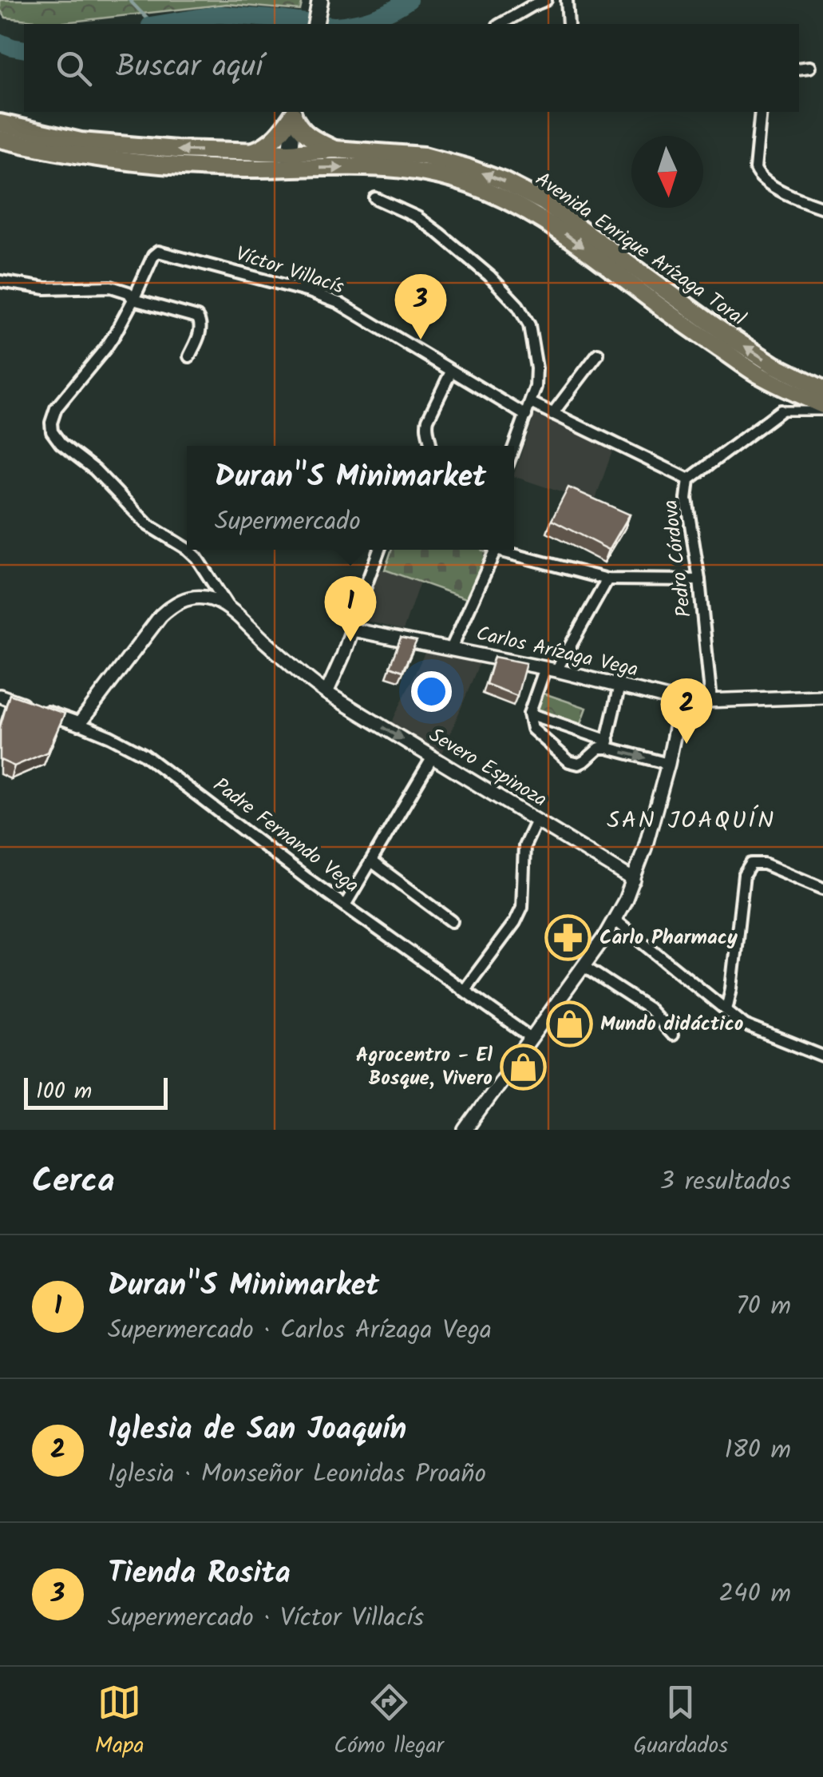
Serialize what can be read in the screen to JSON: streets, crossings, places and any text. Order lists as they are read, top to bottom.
{
  "streets": {
    "main road": ["Avenida Enrique Arízaga Toral"],
    "street": [
      "Víctor Villacís",
      "Pedro Córdova",
      "Carlos Arízaga Vega",
      "Severo Espinoza",
      "Padre Fernando Vega"
    ]
  },
  "crossings": [
    ["Pedro Córdova", "Carlos Arízaga Vega"],
    ["Severo Espinoza", "Padre Fernando Vega"]
  ],
  "districts": ["SAN JOAQUÍN"],
  "places": {
    "pharmacy": ["Carlo Pharmacy"],
    "shop": ["Mundo didáctico", "Agrocentro - El Bosque, Vivero"]
  },
  "scale_bar": "100 m",
  "north": "bottom",
  "page": {
    "search": "Buscar aquí",
    "pins": ["3", "1", "2"],
    "popup": ["Duran\"S Minimarket", "Supermercado"],
    "scale": "100 m",
    "heading": ["Cerca", "3 resultados"],
    "list": [
      {
        "mark": "1",
        "name": "Duran\"S Minimarket",
        "note": "Supermercado · Carlos Arízaga Vega",
        "value": "70 m"
      },
      {
        "mark": "2",
        "name": "Iglesia de San Joaquín",
        "note": "Iglesia · Monseñor Leonidas Proaño",
        "value": "180 m"
      },
      {
        "mark": "3",
        "name": "Tienda Rosita",
        "note": "Supermercado · Víctor Villacís",
        "value": "240 m"
      }
    ],
    "nav": ["Mapa", "Cómo llegar", "Guardados"]
  }
}
